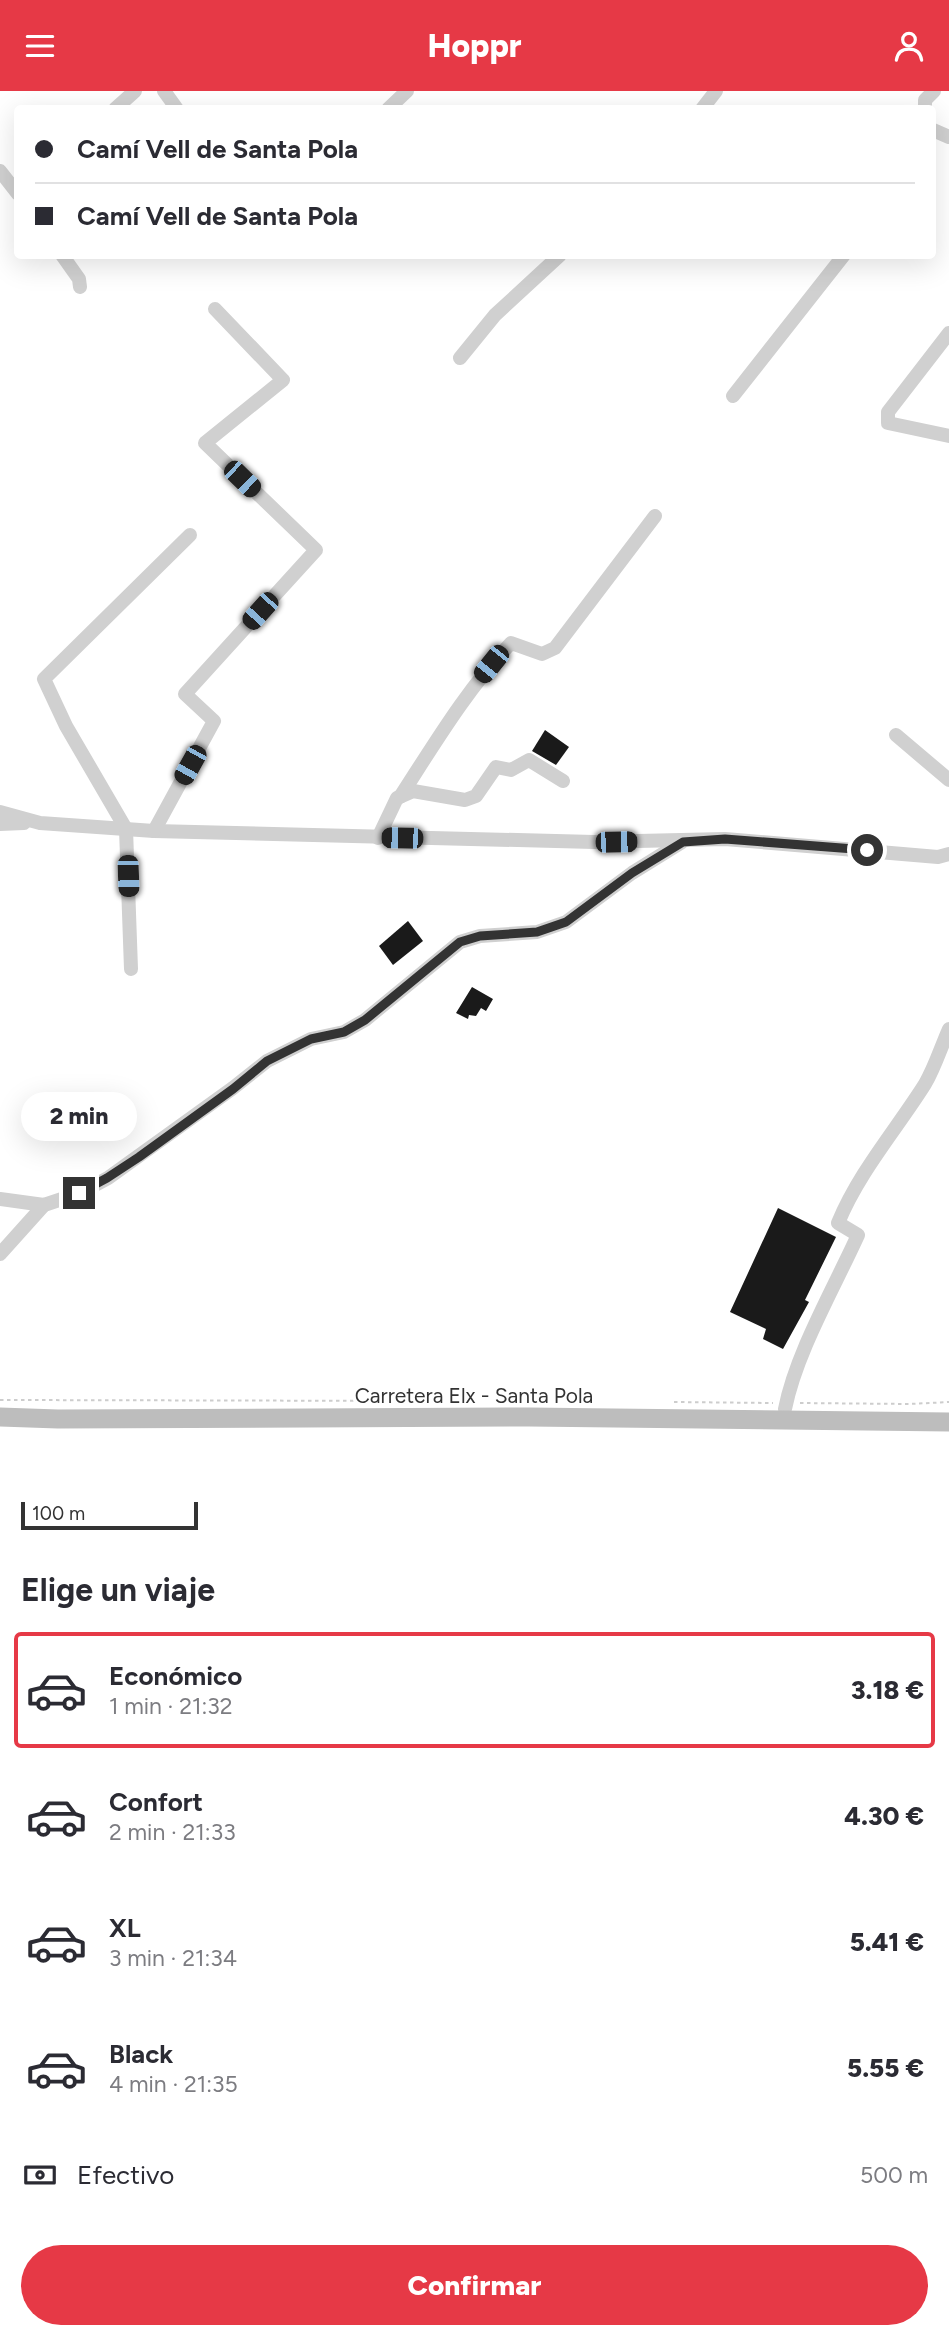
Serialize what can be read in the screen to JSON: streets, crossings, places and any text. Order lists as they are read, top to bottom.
{
  "streets": {
    "main road": ["Carretera Elx - Santa Pola"]
  },
  "scale_bar": "100 m",
  "page": {
    "header": "Hoppr",
    "banner": ["Camí Vell de Santa Pola", "Camí Vell de Santa Pola"],
    "bubble": "2 min",
    "scale": "100 m",
    "heading": "Elige un viaje",
    "list": [
      {
        "name": "Económico",
        "note": "1 min · 21:32",
        "value": "3.18 €"
      },
      {
        "name": "Confort",
        "note": "2 min · 21:33",
        "value": "4.30 €"
      },
      {
        "name": "XL",
        "note": "3 min · 21:34",
        "value": "5.41 €"
      },
      {
        "name": "Black",
        "note": "4 min · 21:35",
        "value": "5.55 €"
      }
    ],
    "pay": ["Efectivo", "500 m"],
    "buttons": "Confirmar"
  }
}
